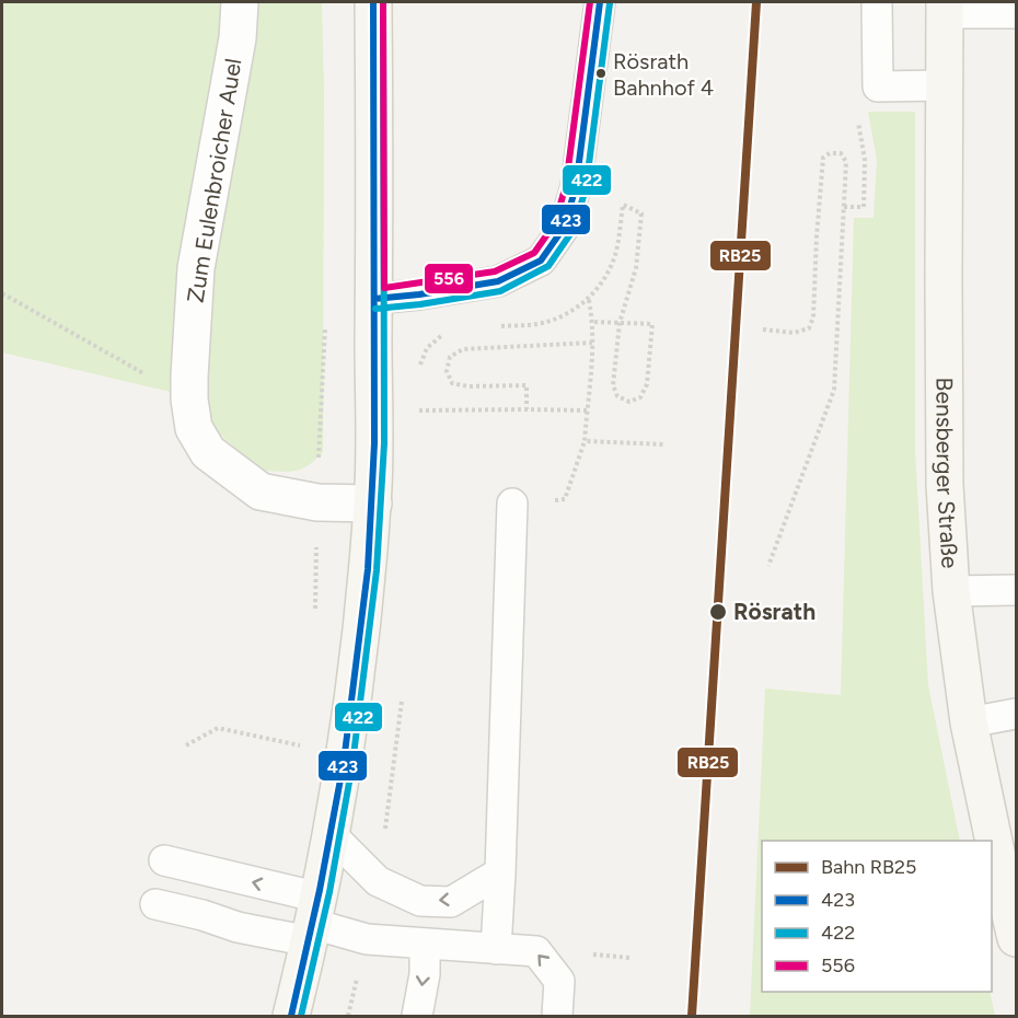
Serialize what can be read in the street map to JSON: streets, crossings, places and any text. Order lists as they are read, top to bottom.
{
  "streets": {
    "main road": ["Bensberger Straße"],
    "street": ["Zum Eulenbroicher Auel"]
  },
  "places": ["Rösrath Bahnhof 4", "Rösrath"],
  "lines": [
    "rail line RB25",
    "transit line 423",
    "transit line 422",
    "transit line 556"
  ],
  "legend": [
    "Bahn RB25",
    "423",
    "422",
    "556"
  ]
}
